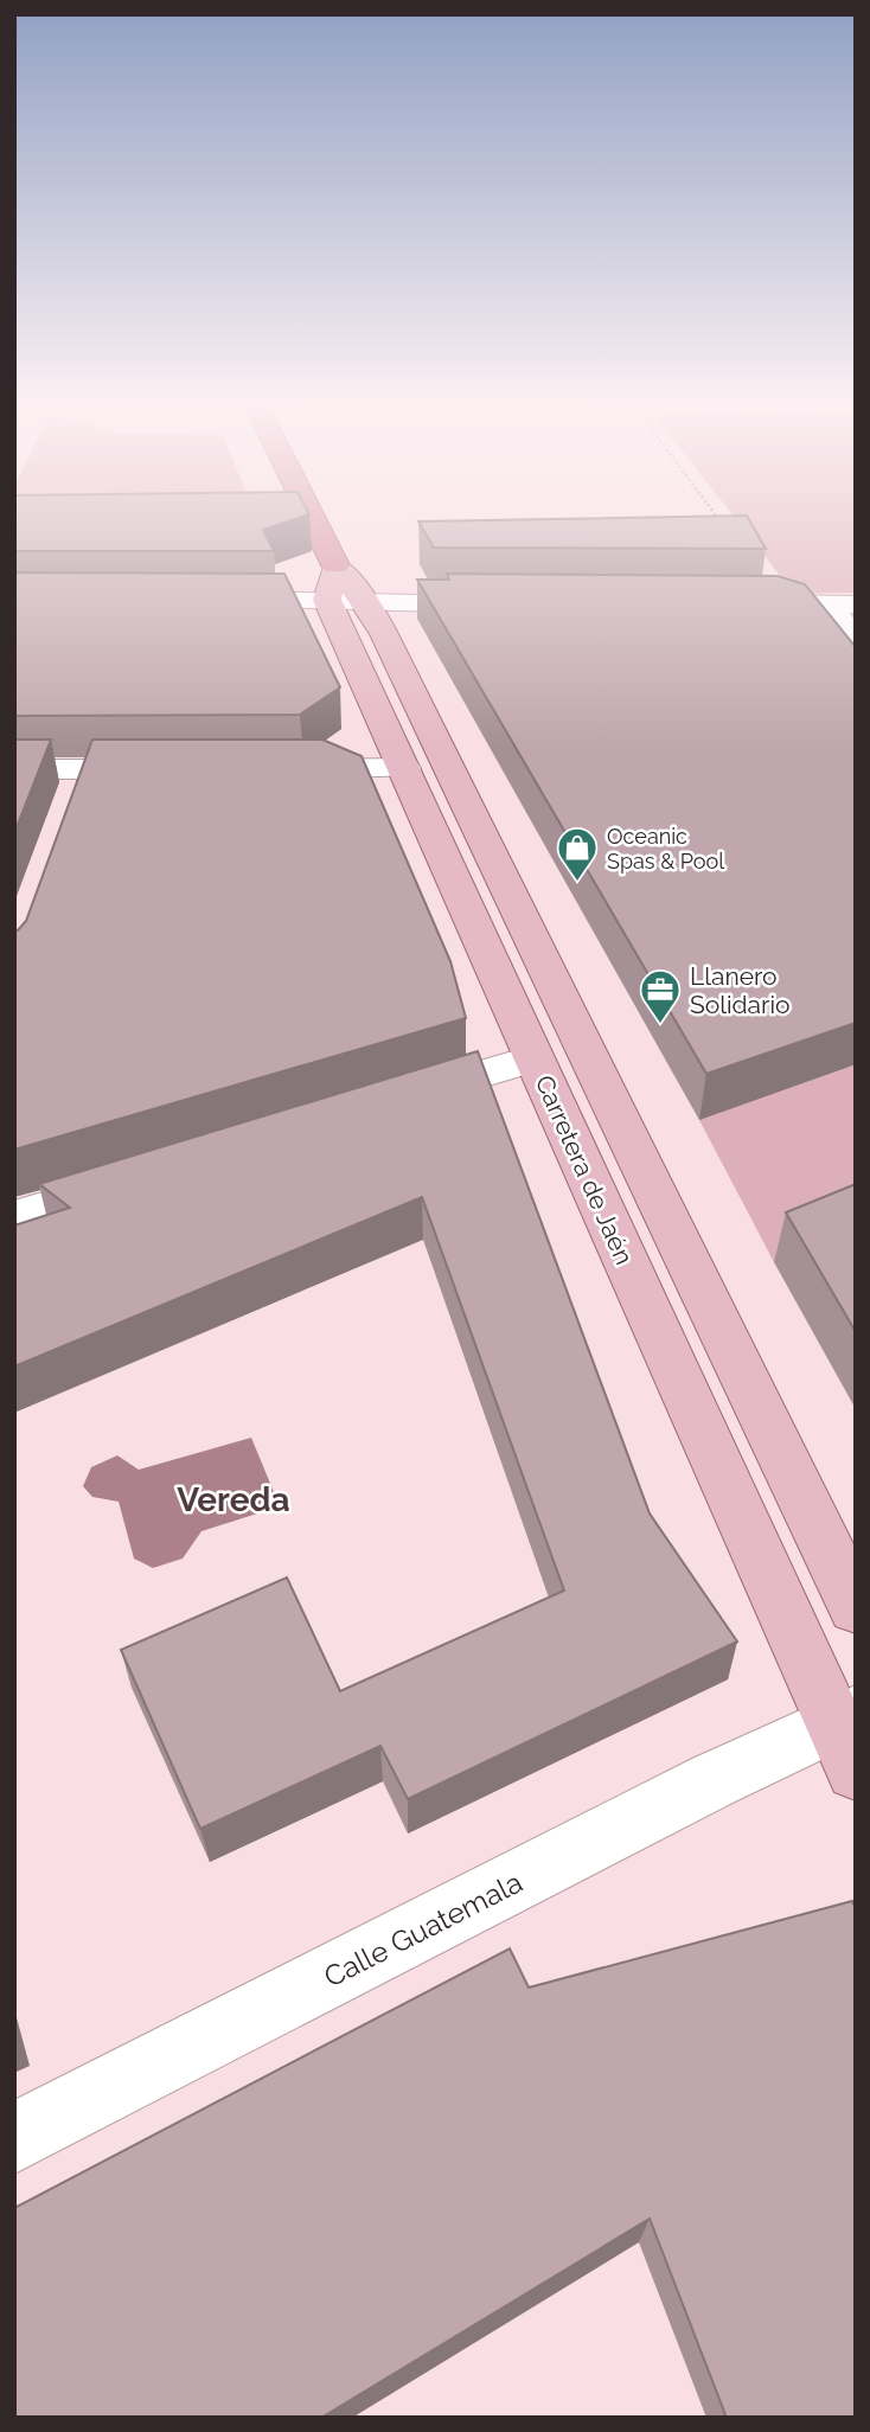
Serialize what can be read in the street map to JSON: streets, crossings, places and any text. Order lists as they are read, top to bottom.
{
  "streets": {
    "highway": ["Carretera de Jaén"],
    "street": ["Calle Guatemala"]
  },
  "crossings": [
    ["Carretera de Jaén", "Calle Guatemala"]
  ],
  "districts": ["Vereda"],
  "places": {
    "shop": ["Oceanic Spas & Pool"],
    "office": ["Llanero Solidario"]
  }
}
